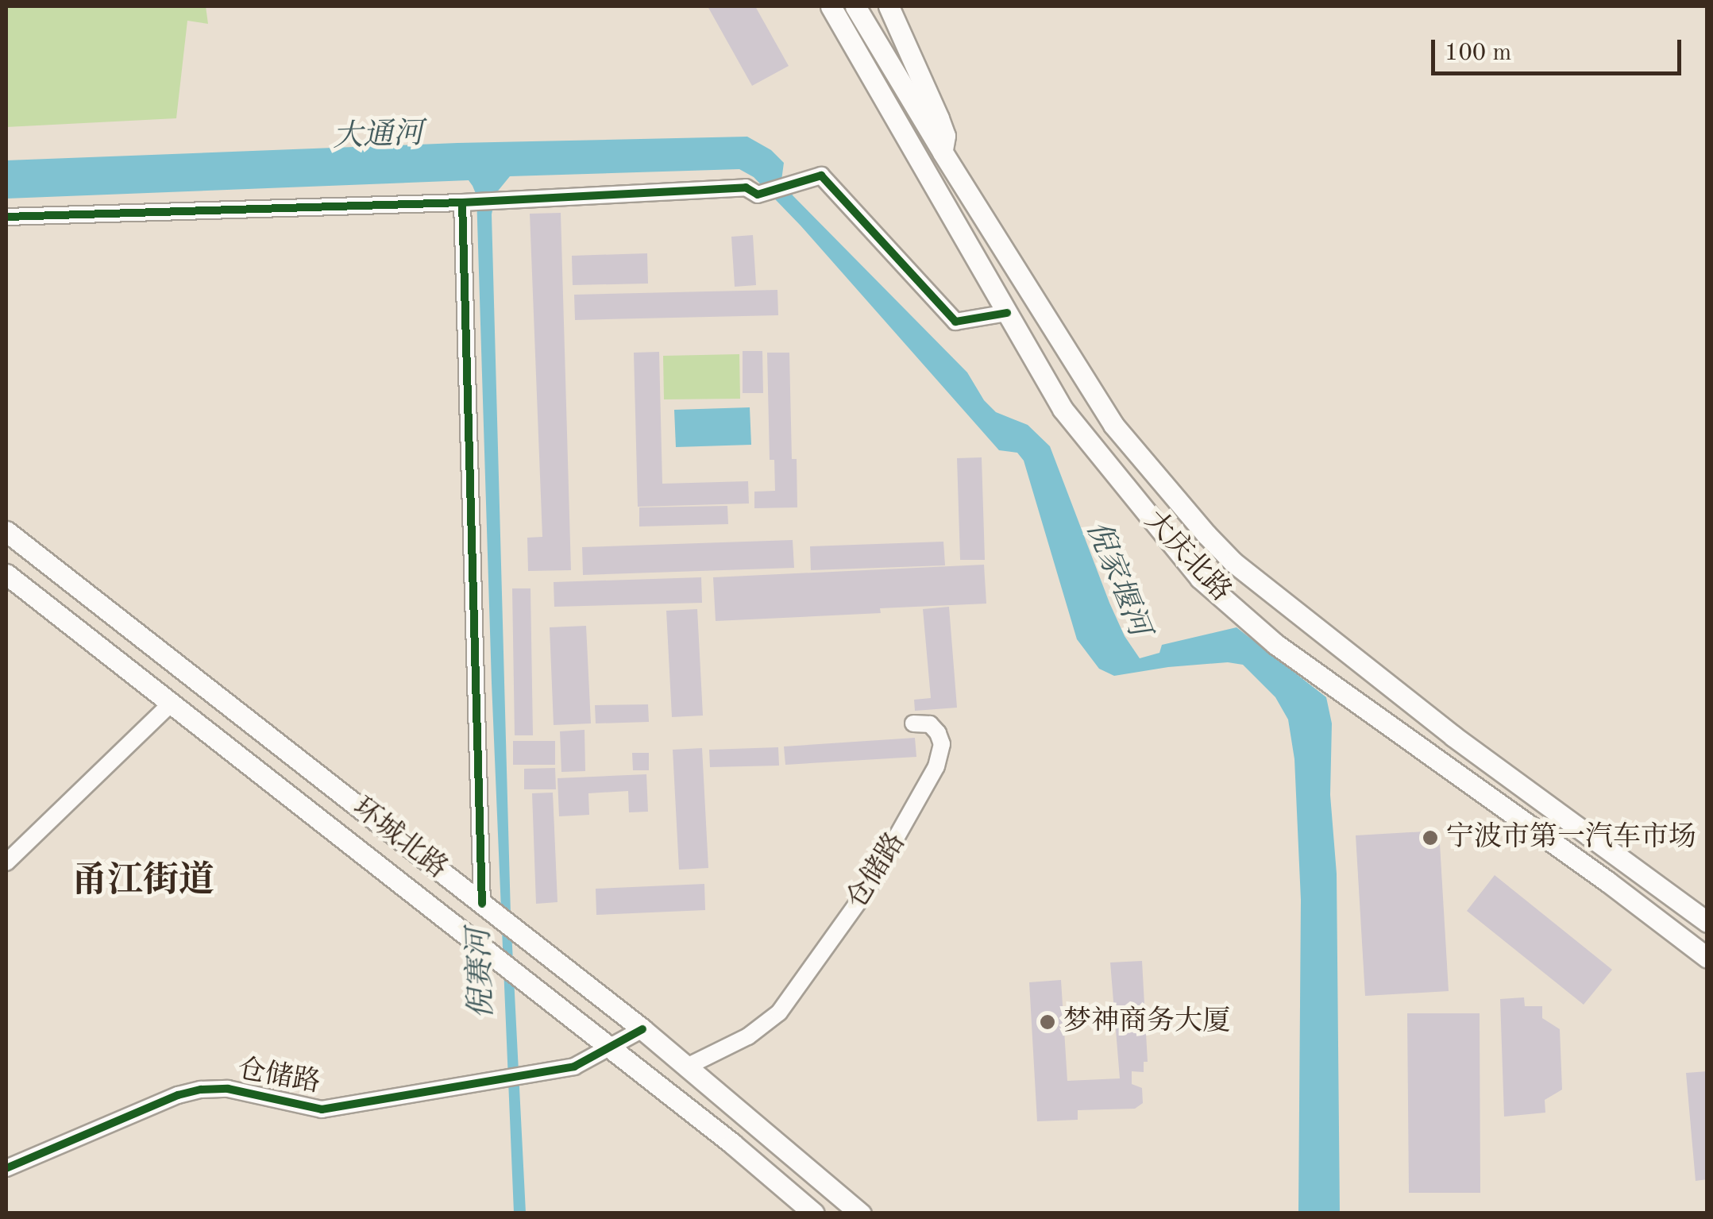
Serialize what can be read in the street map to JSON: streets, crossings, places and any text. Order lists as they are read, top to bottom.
{
  "streets": {
    "main road": ["大庆北路", "环城北路"],
    "street": ["仓储路"]
  },
  "crossings": [
    ["环城北路", "仓储路"]
  ],
  "districts": ["甬江街道"],
  "water": ["大通河", "倪家堰河", "倪赛河"],
  "places": ["宁波市第一汽车市场", "梦神商务大厦"],
  "scale_bar": "100 m"
}
